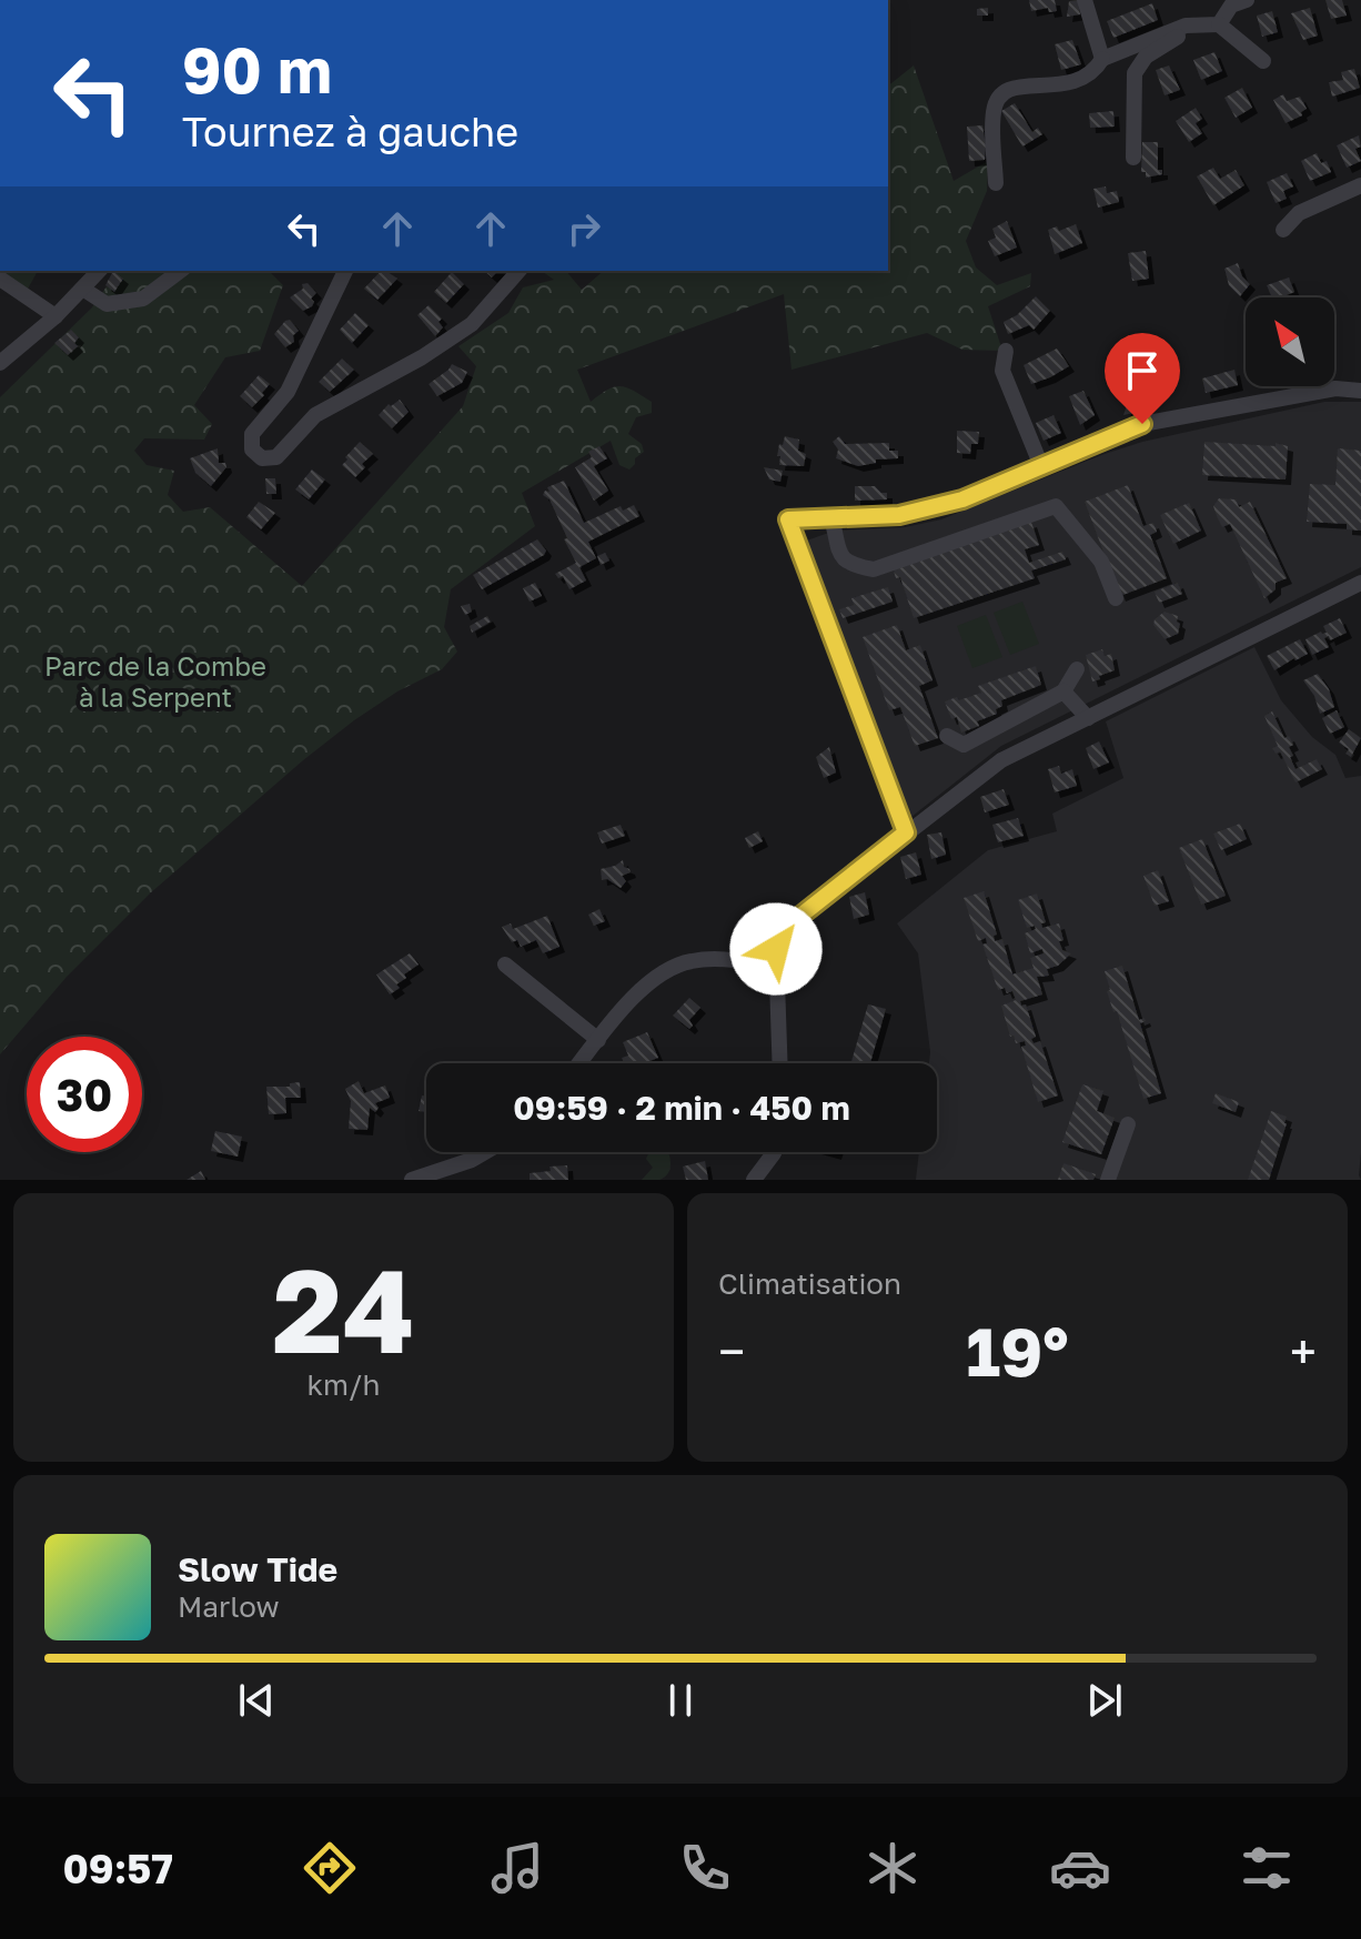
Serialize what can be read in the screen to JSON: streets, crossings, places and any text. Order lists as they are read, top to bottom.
{
  "parks": ["Parc de la Combe à la Serpent"],
  "north": "top left",
  "page": {
    "turn": ["90 m", "Tournez à gauche"],
    "limit": "30",
    "trip": "09:59 · 2 min · 450 m",
    "tile": [
      ["24", "km/h"],
      "Climatisation"
    ],
    "heat": ["−", "19°", "+"],
    "song": ["Slow Tide", "Marlow"],
    "tabs": "09:57"
  }
}
